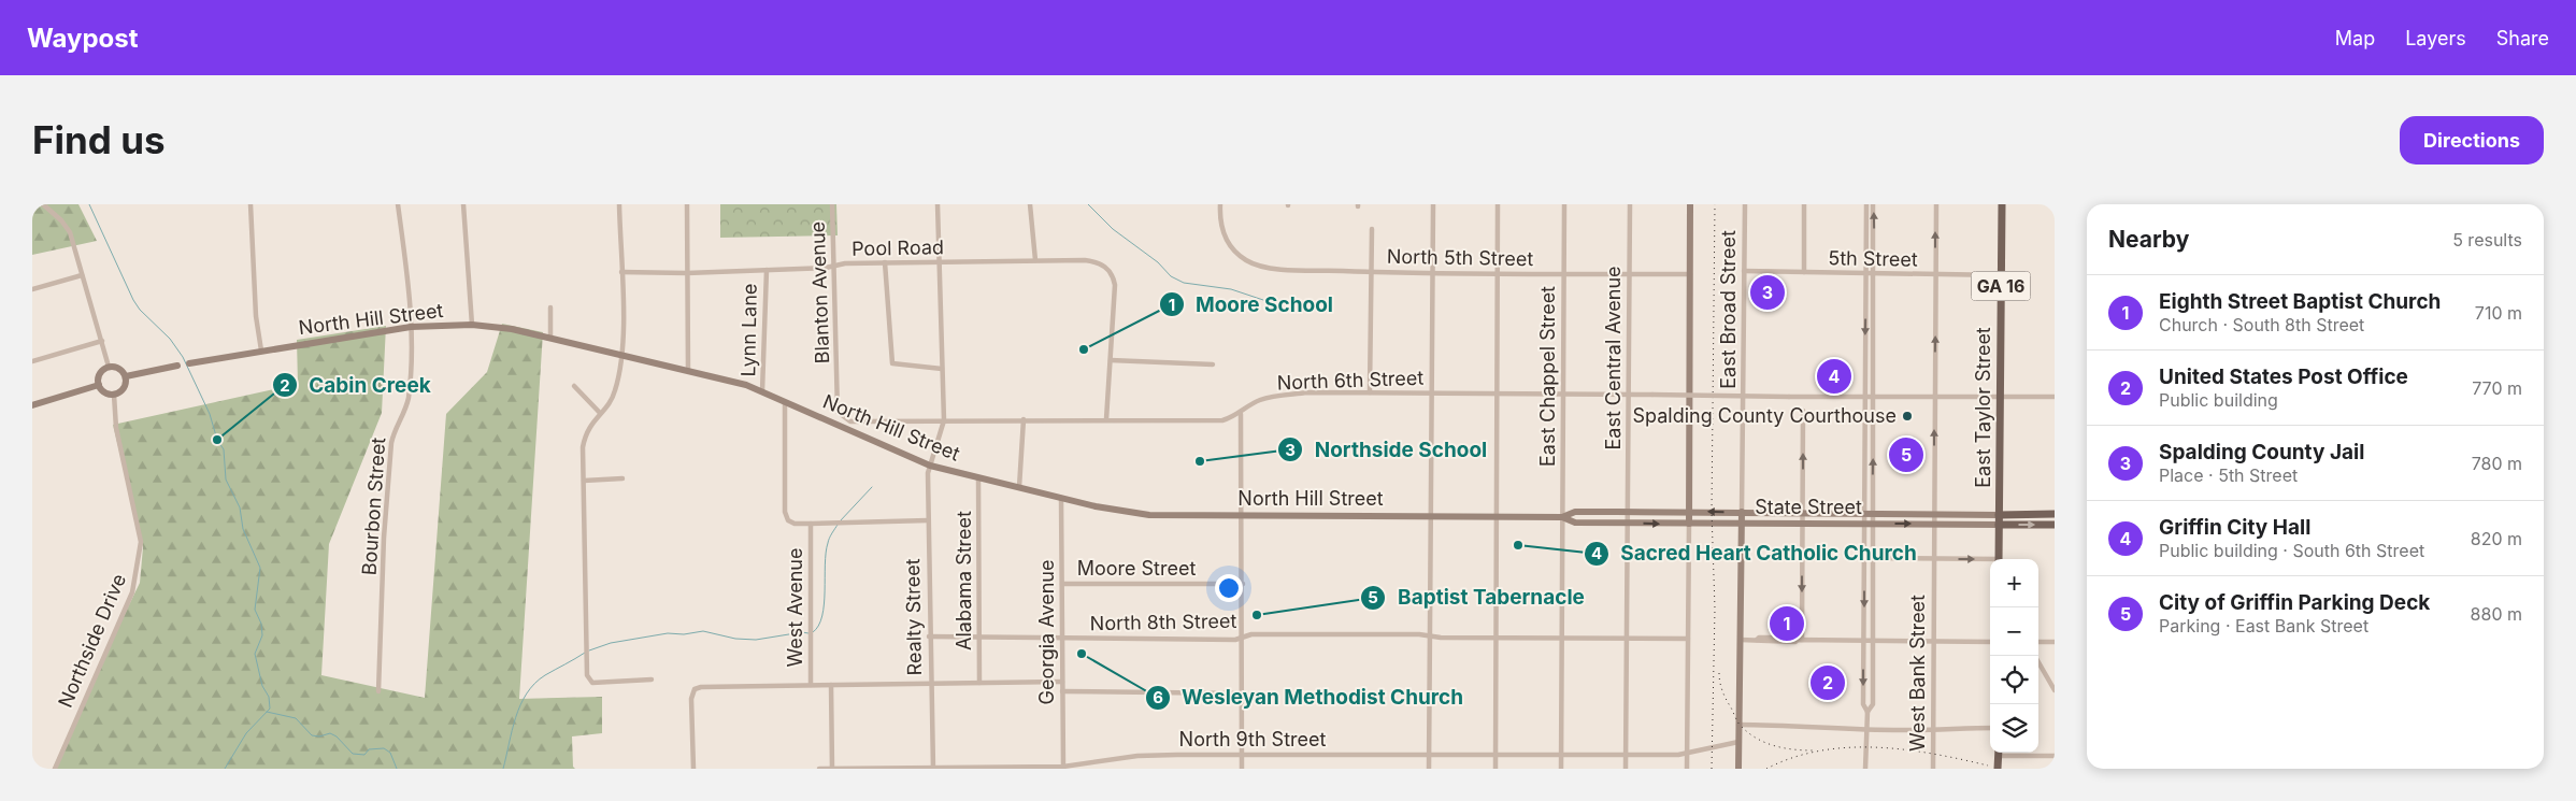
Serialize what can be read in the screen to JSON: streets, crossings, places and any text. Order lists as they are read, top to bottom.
{
  "streets": {
    "main road": ["GA 16", "East Taylor Street", "State Street"],
    "street": [
      "Pool Road",
      "North 5th Street",
      "5th Street",
      "Blanton Avenue",
      "East Broad Street",
      "North Hill Street",
      "Lynn Lane",
      "East Central Avenue",
      "East Chappel Street",
      "North 6th Street",
      "Bourbon Street",
      "Moore Street",
      "Alabama Street",
      "West Avenue",
      "Realty Street",
      "North 8th Street",
      "Georgia Avenue",
      "Northside Drive",
      "West Bank Street",
      "North 9th Street"
    ]
  },
  "crossings": [
    ["Pool Road", "Blanton Avenue"],
    ["Pool Road", "Lynn Lane"],
    ["Pool Road", "Realty Street"],
    ["North 5th Street", "East Central Avenue"],
    ["North 5th Street", "East Chappel Street"],
    ["5th Street", "East Broad Street"],
    ["5th Street", "East Taylor Street"],
    ["5th Street", "West Bank Street"],
    ["Blanton Avenue", "North 6th Street"],
    ["East Broad Street", "North Hill Street"],
    ["North Hill Street", "Lynn Lane"],
    ["North Hill Street", "East Central Avenue"],
    ["North Hill Street", "East Chappel Street"],
    ["North Hill Street", "East Taylor Street"],
    ["North Hill Street", "Bourbon Street"],
    ["North Hill Street", "State Street"],
    ["North Hill Street", "Alabama Street"],
    ["North Hill Street", "Realty Street"],
    ["North Hill Street", "Georgia Avenue"],
    ["North Hill Street", "Northside Drive"],
    ["North Hill Street", "West Bank Street"],
    ["East Central Avenue", "North 6th Street"],
    ["East Central Avenue", "State Street"],
    ["East Central Avenue", "North 8th Street"],
    ["East Central Avenue", "North 9th Street"],
    ["East Chappel Street", "North 6th Street"],
    ["East Chappel Street", "State Street"],
    ["East Chappel Street", "North 8th Street"],
    ["East Chappel Street", "North 9th Street"],
    ["North 6th Street", "East Taylor Street"],
    ["North 6th Street", "Realty Street"],
    ["North 6th Street", "West Bank Street"],
    ["East Taylor Street", "State Street"],
    ["State Street", "West Bank Street"],
    ["Moore Street", "Georgia Avenue"],
    ["Alabama Street", "West Avenue"],
    ["Alabama Street", "North 8th Street"],
    ["West Avenue", "Realty Street"],
    ["West Avenue", "Georgia Avenue"],
    ["Realty Street", "North 8th Street"],
    ["Realty Street", "North 9th Street"],
    ["North 8th Street", "Georgia Avenue"],
    ["Georgia Avenue", "North 9th Street"]
  ],
  "one_way": ["West Bank Street"],
  "places": [
    "Moore School",
    "Spalding County Courthouse",
    "Cabin Creek",
    "Northside School",
    "Sacred Heart Catholic Church",
    "Baptist Tabernacle",
    "Wesleyan Methodist Church"
  ],
  "page": {
    "header": "Waypost",
    "nav": ["Map", "Layers", "Share"],
    "buttons": "Directions",
    "title": "Find us",
    "heading": ["Nearby", "5 results"],
    "pins": [
      "3",
      "4",
      "5",
      "1",
      "2"
    ],
    "list": [
      {
        "mark": "1",
        "name": "Eighth Street Baptist Church",
        "note": "Church · South 8th Street",
        "value": "710 m"
      },
      {
        "mark": "2",
        "name": "United States Post Office",
        "note": "Public building",
        "value": "770 m"
      },
      {
        "mark": "3",
        "name": "Spalding County Jail",
        "note": "Place · 5th Street",
        "value": "780 m"
      },
      {
        "mark": "4",
        "name": "Griffin City Hall",
        "note": "Public building · South 6th Street",
        "value": "820 m"
      },
      {
        "mark": "5",
        "name": "City of Griffin Parking Deck",
        "note": "Parking · East Bank Street",
        "value": "880 m"
      }
    ],
    "map_buttons": ["+", "−"]
  }
}
